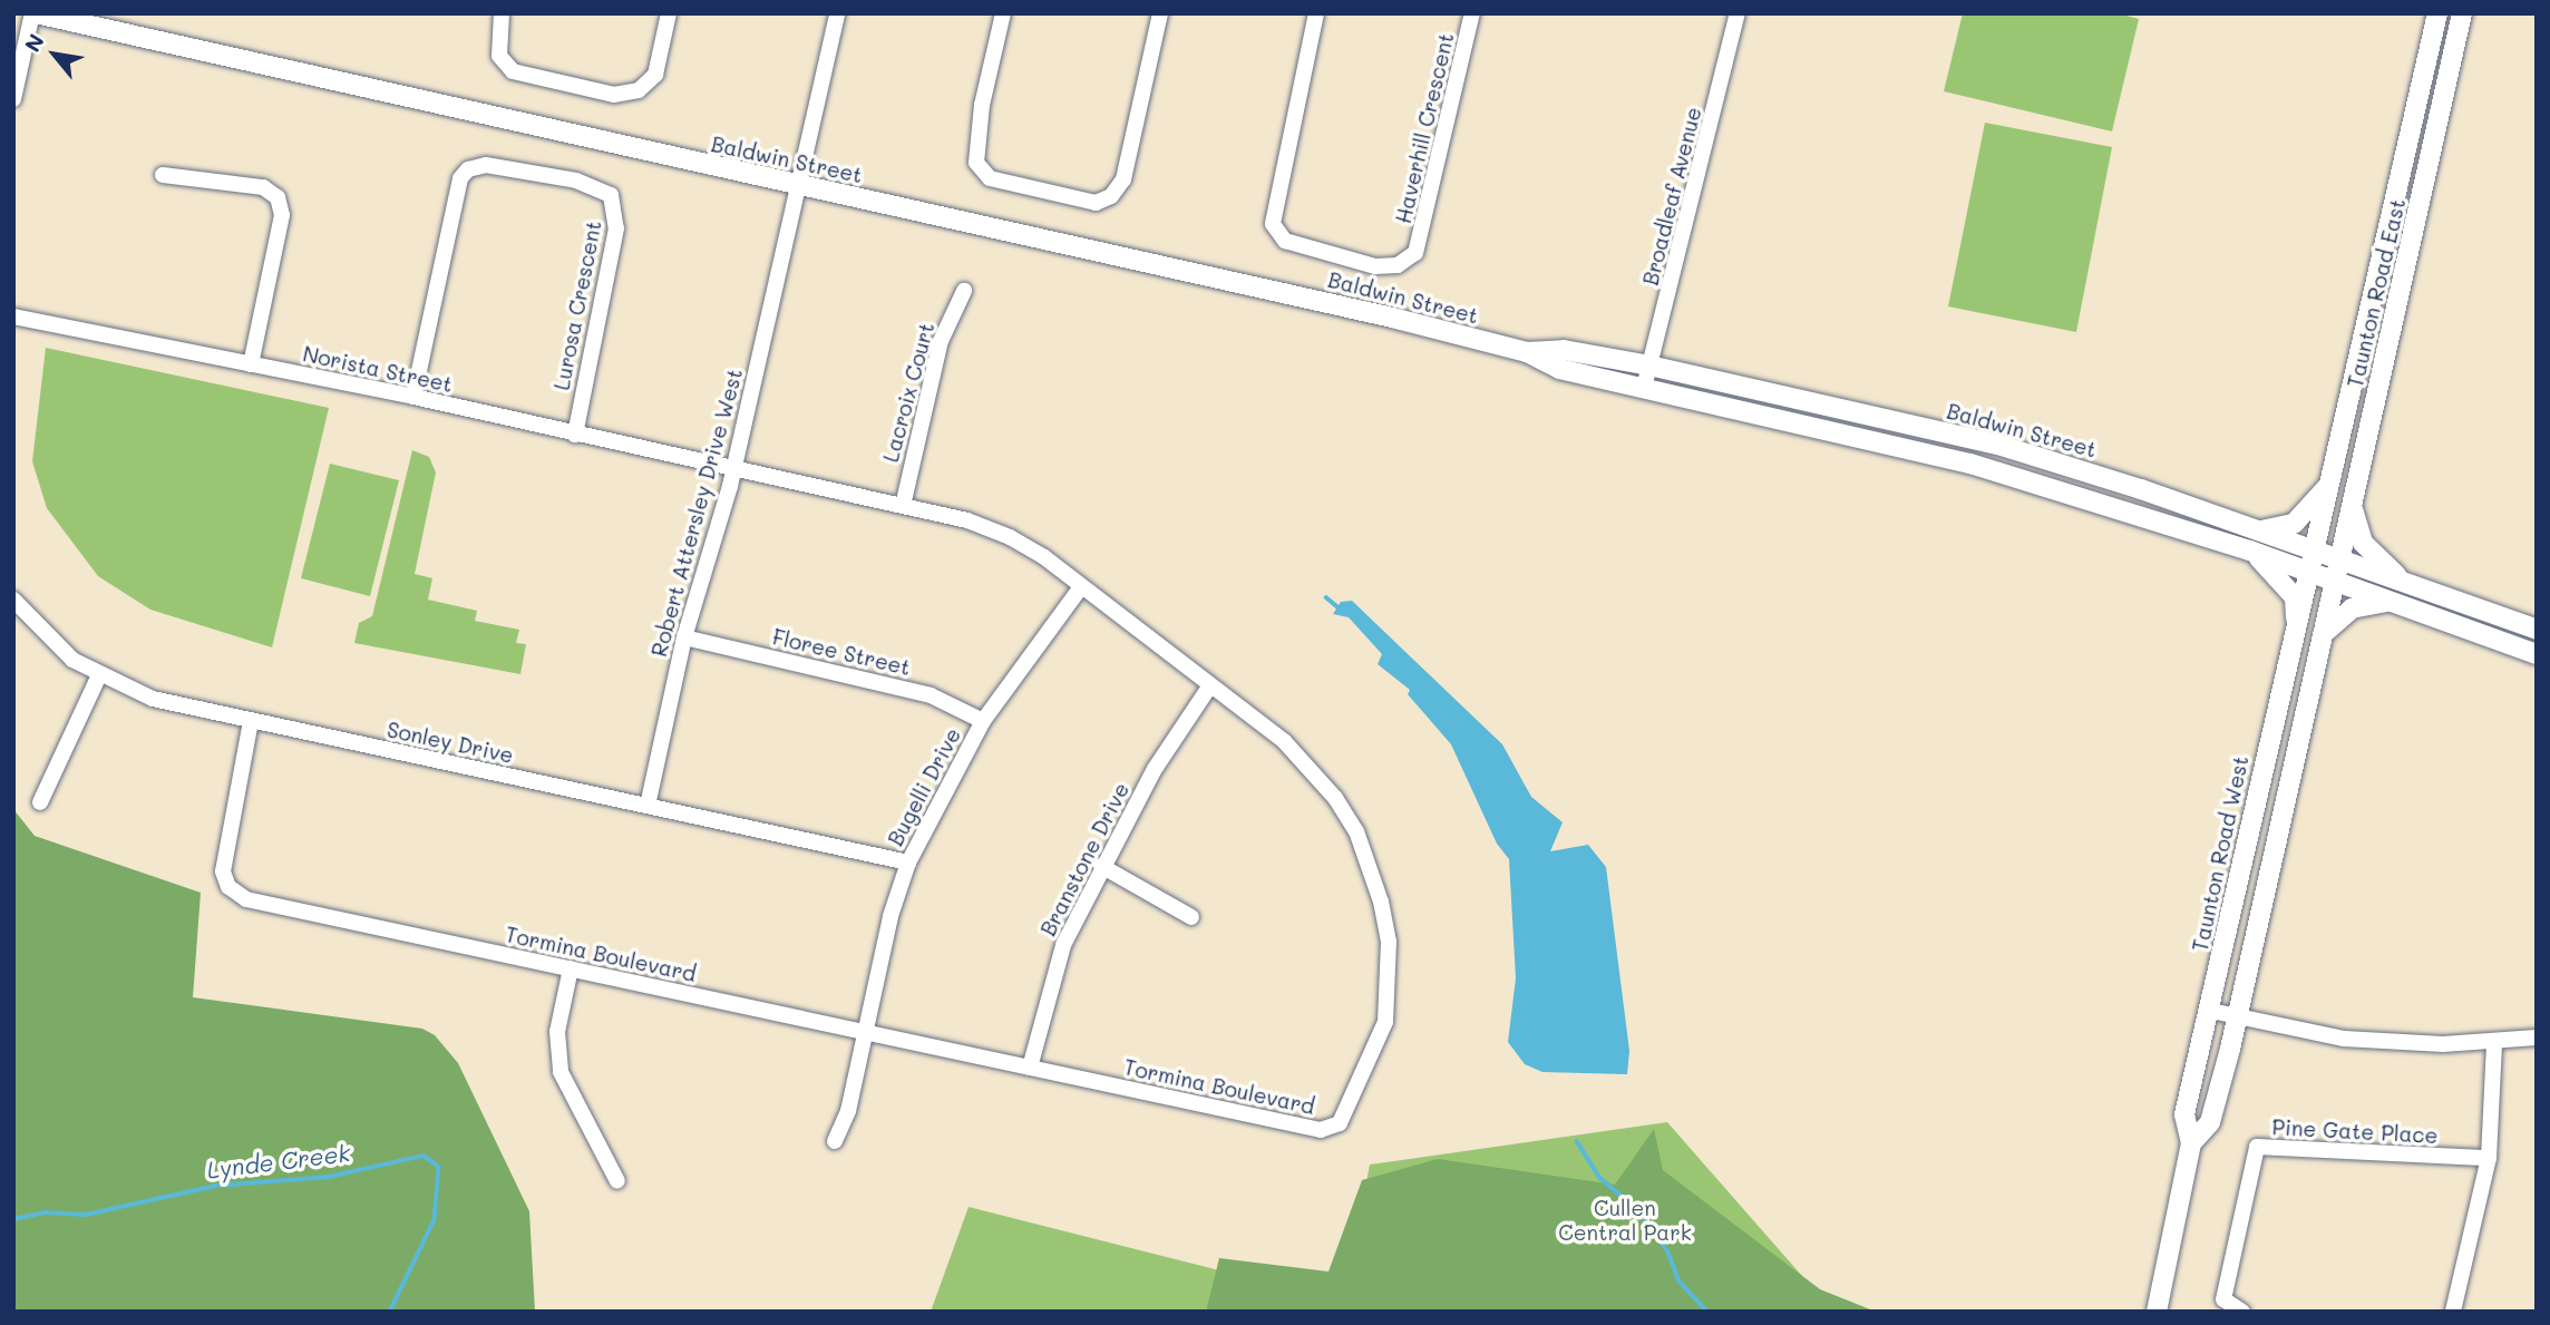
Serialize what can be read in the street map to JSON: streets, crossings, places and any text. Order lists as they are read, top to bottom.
{
  "streets": {
    "main road": ["Baldwin Street", "Taunton Road East", "Taunton Road West"],
    "street": [
      "Haverhill Crescent",
      "Broadleaf Avenue",
      "Lurosa Crescent",
      "Norista Street",
      "Lacroix Court",
      "Robert Attersley Drive West",
      "Floree Street",
      "Sonley Drive",
      "Bugelli Drive",
      "Branstone Drive",
      "Tormina Boulevard",
      "Pine Gate Place"
    ]
  },
  "crossings": [
    ["Baldwin Street", "Broadleaf Avenue"],
    ["Baldwin Street", "Taunton Road East"],
    ["Baldwin Street", "Robert Attersley Drive West"],
    ["Baldwin Street", "Taunton Road West"],
    ["Taunton Road East", "Taunton Road West"],
    ["Lurosa Crescent", "Norista Street"],
    ["Norista Street", "Robert Attersley Drive West"],
    ["Norista Street", "Tormina Boulevard"],
    ["Lacroix Court", "Tormina Boulevard"],
    ["Robert Attersley Drive West", "Floree Street"],
    ["Robert Attersley Drive West", "Sonley Drive"],
    ["Robert Attersley Drive West", "Tormina Boulevard"],
    ["Floree Street", "Bugelli Drive"],
    ["Sonley Drive", "Bugelli Drive"],
    ["Sonley Drive", "Tormina Boulevard"],
    ["Bugelli Drive", "Tormina Boulevard"],
    ["Branstone Drive", "Tormina Boulevard"]
  ],
  "water": ["Lynde Creek"],
  "parks": ["Cullen Central Park"],
  "north": "top left"
}
